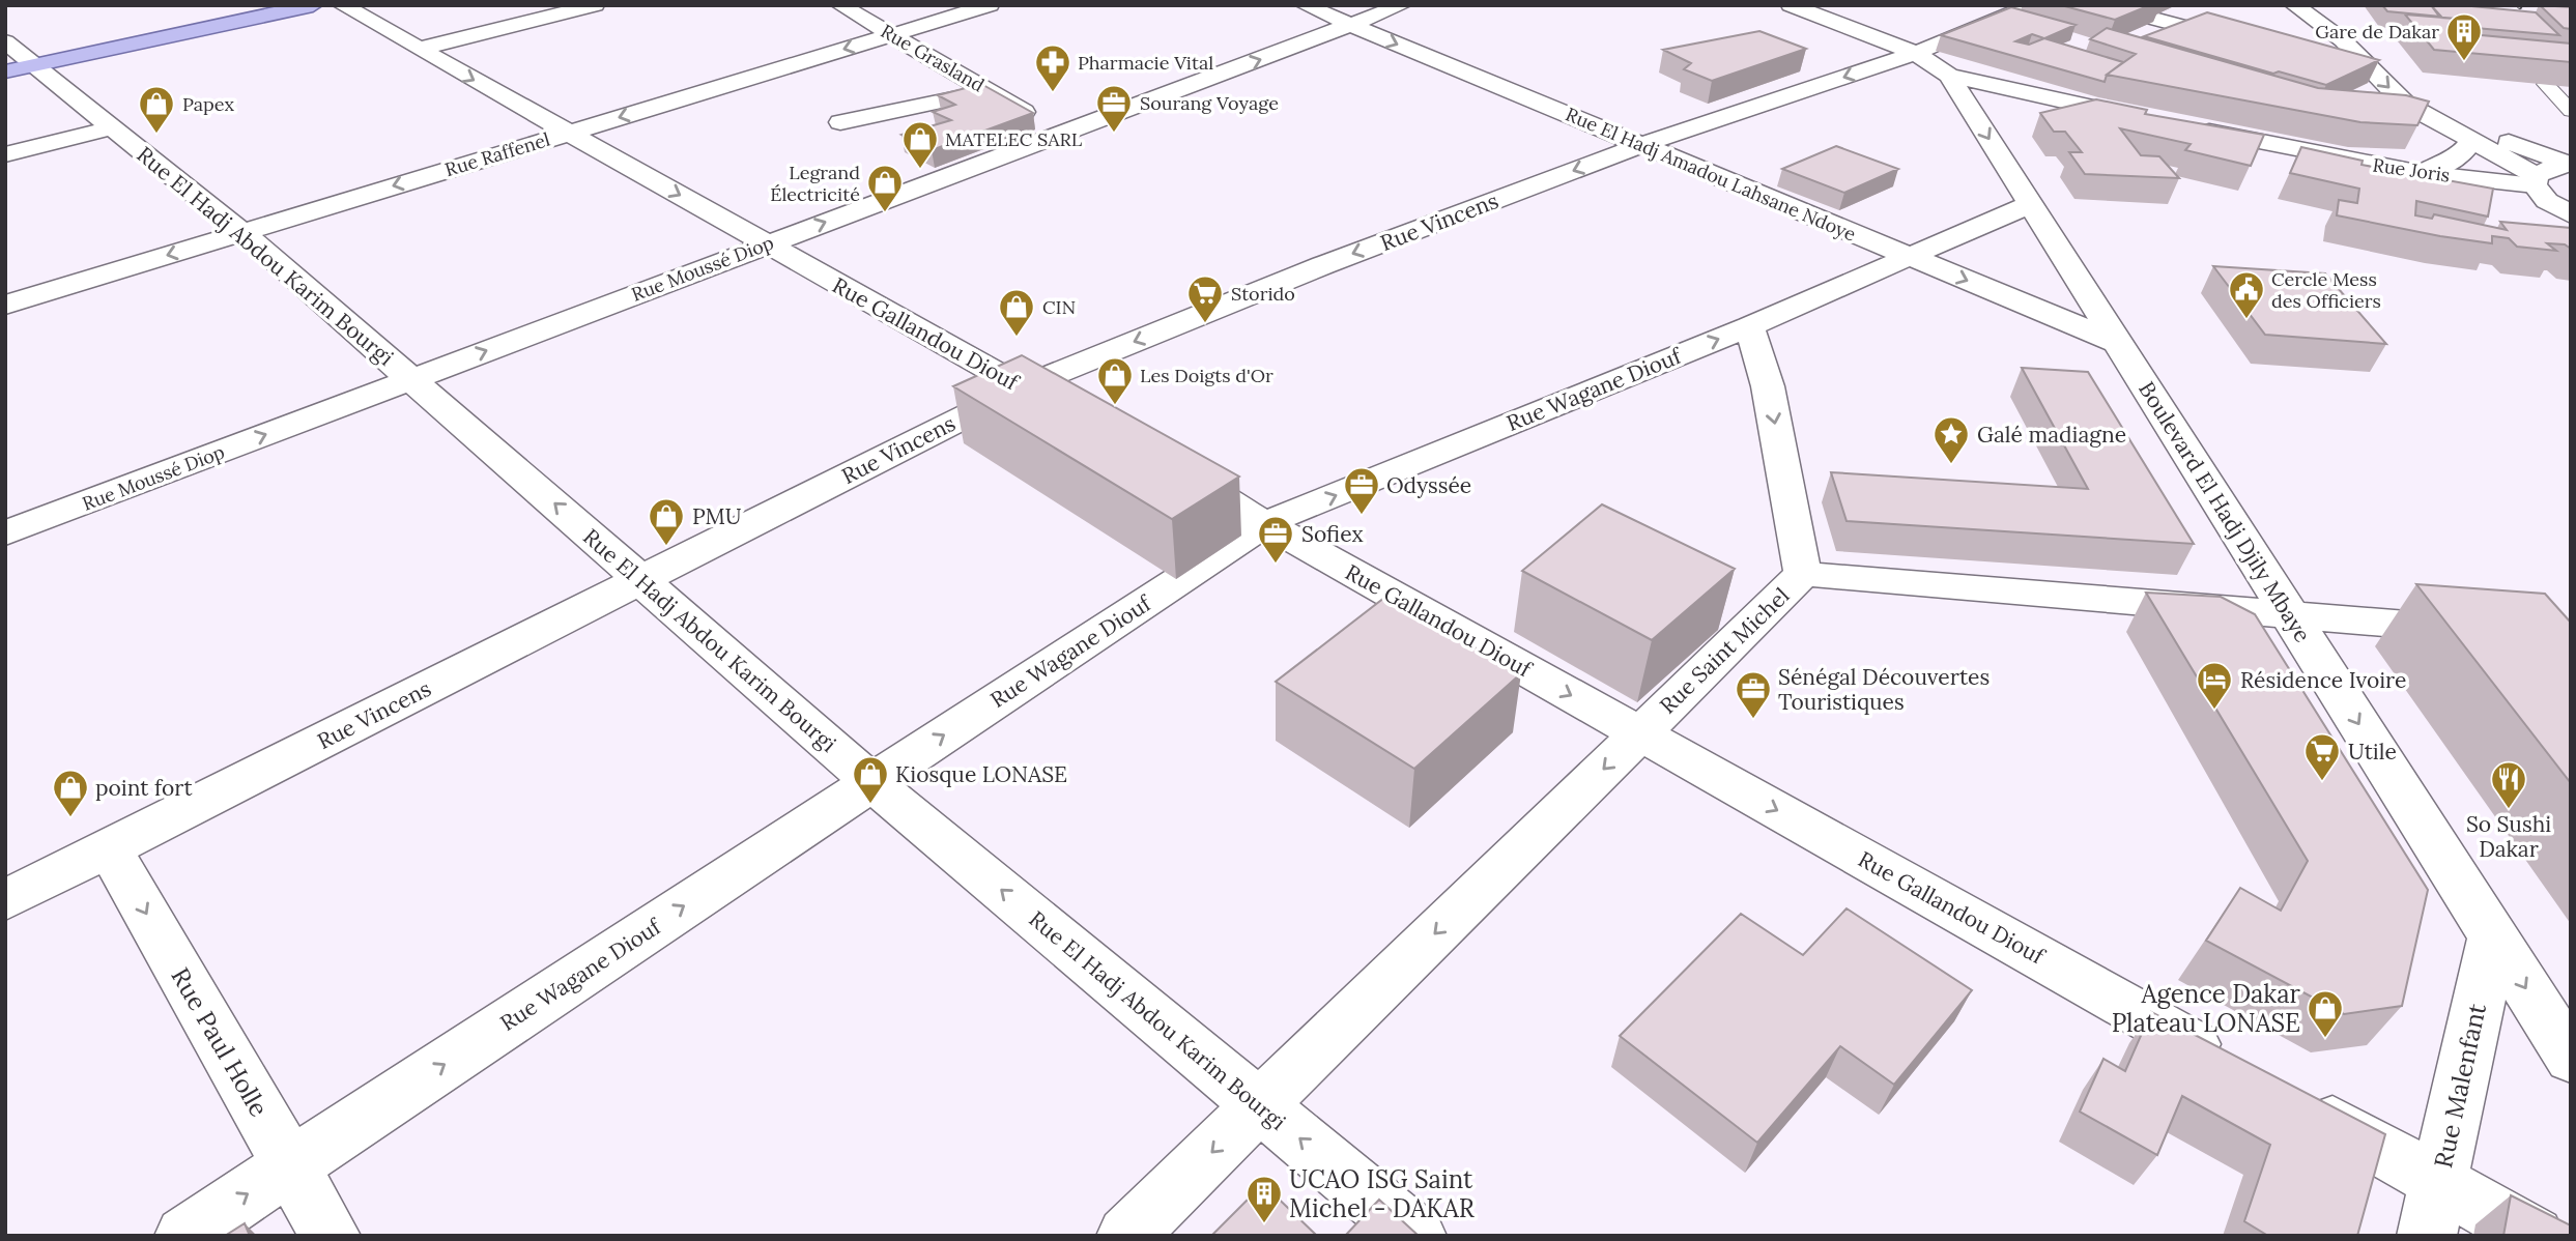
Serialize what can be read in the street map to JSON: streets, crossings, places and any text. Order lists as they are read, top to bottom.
{
  "streets": {
    "street": [
      "Rue Grasland",
      "Rue Raffenel",
      "Rue Joris",
      "Rue El Hadj Amadou Lahsane Ndoye",
      "Rue Vincens",
      "Rue El Hadj Abdou Karim Bourgi",
      "Rue Moussé Diop",
      "Rue Gallandou Diouf",
      "Rue Wagane Diouf",
      "Boulevard El Hadj Djily Mbaye",
      "Rue Saint Michel",
      "Rue Paul Holle",
      "Rue Malenfant"
    ]
  },
  "crossings": [
    ["Rue Grasland", "Rue Raffenel"],
    ["Rue Grasland", "Rue Moussé Diop"],
    ["Rue Raffenel", "Rue El Hadj Abdou Karim Bourgi"],
    ["Rue Raffenel", "Rue Gallandou Diouf"],
    ["Rue El Hadj Amadou Lahsane Ndoye", "Rue Vincens"],
    ["Rue El Hadj Amadou Lahsane Ndoye", "Rue Moussé Diop"],
    ["Rue El Hadj Amadou Lahsane Ndoye", "Rue Wagane Diouf"],
    ["Rue El Hadj Amadou Lahsane Ndoye", "Boulevard El Hadj Djily Mbaye"],
    ["Rue Vincens", "Rue El Hadj Abdou Karim Bourgi"],
    ["Rue Vincens", "Rue Gallandou Diouf"],
    ["Rue Vincens", "Rue Paul Holle"],
    ["Rue El Hadj Abdou Karim Bourgi", "Rue Moussé Diop"],
    ["Rue El Hadj Abdou Karim Bourgi", "Rue Wagane Diouf"],
    ["Rue El Hadj Abdou Karim Bourgi", "Rue Saint Michel"],
    ["Rue Moussé Diop", "Rue Gallandou Diouf"],
    ["Rue Gallandou Diouf", "Rue Wagane Diouf"],
    ["Rue Gallandou Diouf", "Rue Saint Michel"],
    ["Rue Wagane Diouf", "Boulevard El Hadj Djily Mbaye"],
    ["Rue Wagane Diouf", "Rue Paul Holle"],
    ["Boulevard El Hadj Djily Mbaye", "Rue Saint Michel"],
    ["Boulevard El Hadj Djily Mbaye", "Rue Malenfant"]
  ],
  "one_way": [
    "Rue Vincens",
    "Rue El Hadj Abdou Karim Bourgi",
    "Rue Gallandou Diouf",
    "Rue Wagane Diouf",
    "Boulevard El Hadj Djily Mbaye",
    "Rue Saint Michel",
    "Rue Paul Holle"
  ],
  "places": {
    "building": ["Gare de Dakar", "UCAO ISG Saint Michel - DAKAR"],
    "pharmacy": ["Pharmacie Vital"],
    "office": [
      "Sourang Voyage",
      "Odyssée",
      "Sofiex",
      "Sénégal Découvertes Touristiques"
    ],
    "shop": [
      "Papex",
      "MATELEC SARL",
      "Legrand Électricité",
      "CIN",
      "Les Doigts d'Or",
      "PMU",
      "Kiosque LONASE",
      "point fort",
      "Agence Dakar Plateau LONASE"
    ],
    "public building": ["Cercle Mess des Officiers"],
    "supermarket": ["Storido", "Utile"],
    "place": ["Galé madiagne"],
    "hotel": ["Résidence Ivoire"],
    "restaurant": ["So Sushi Dakar"]
  }
}
